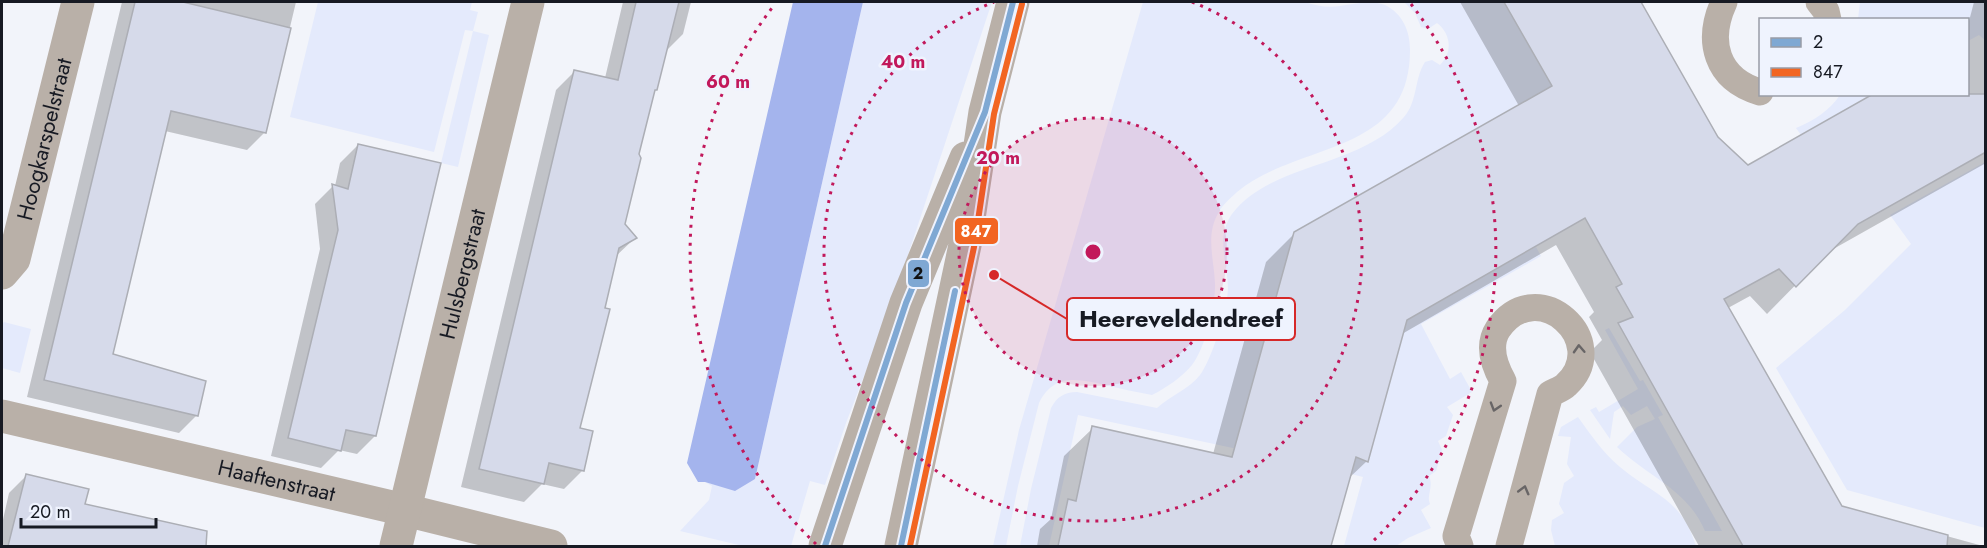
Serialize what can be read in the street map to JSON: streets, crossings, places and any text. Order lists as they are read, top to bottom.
{
  "streets": {
    "street": ["Hoogkarspelstraat", "Hulsbergstraat", "Haaftenstraat"]
  },
  "crossings": [
    ["Hulsbergstraat", "Haaftenstraat"]
  ],
  "places": ["Heereveldendreef"],
  "lines": ["transit line 2", "transit line 847"],
  "legend": ["2", "847"],
  "scale_bar": "20 m",
  "rings": ["40 m", "60 m", "20 m"]
}
